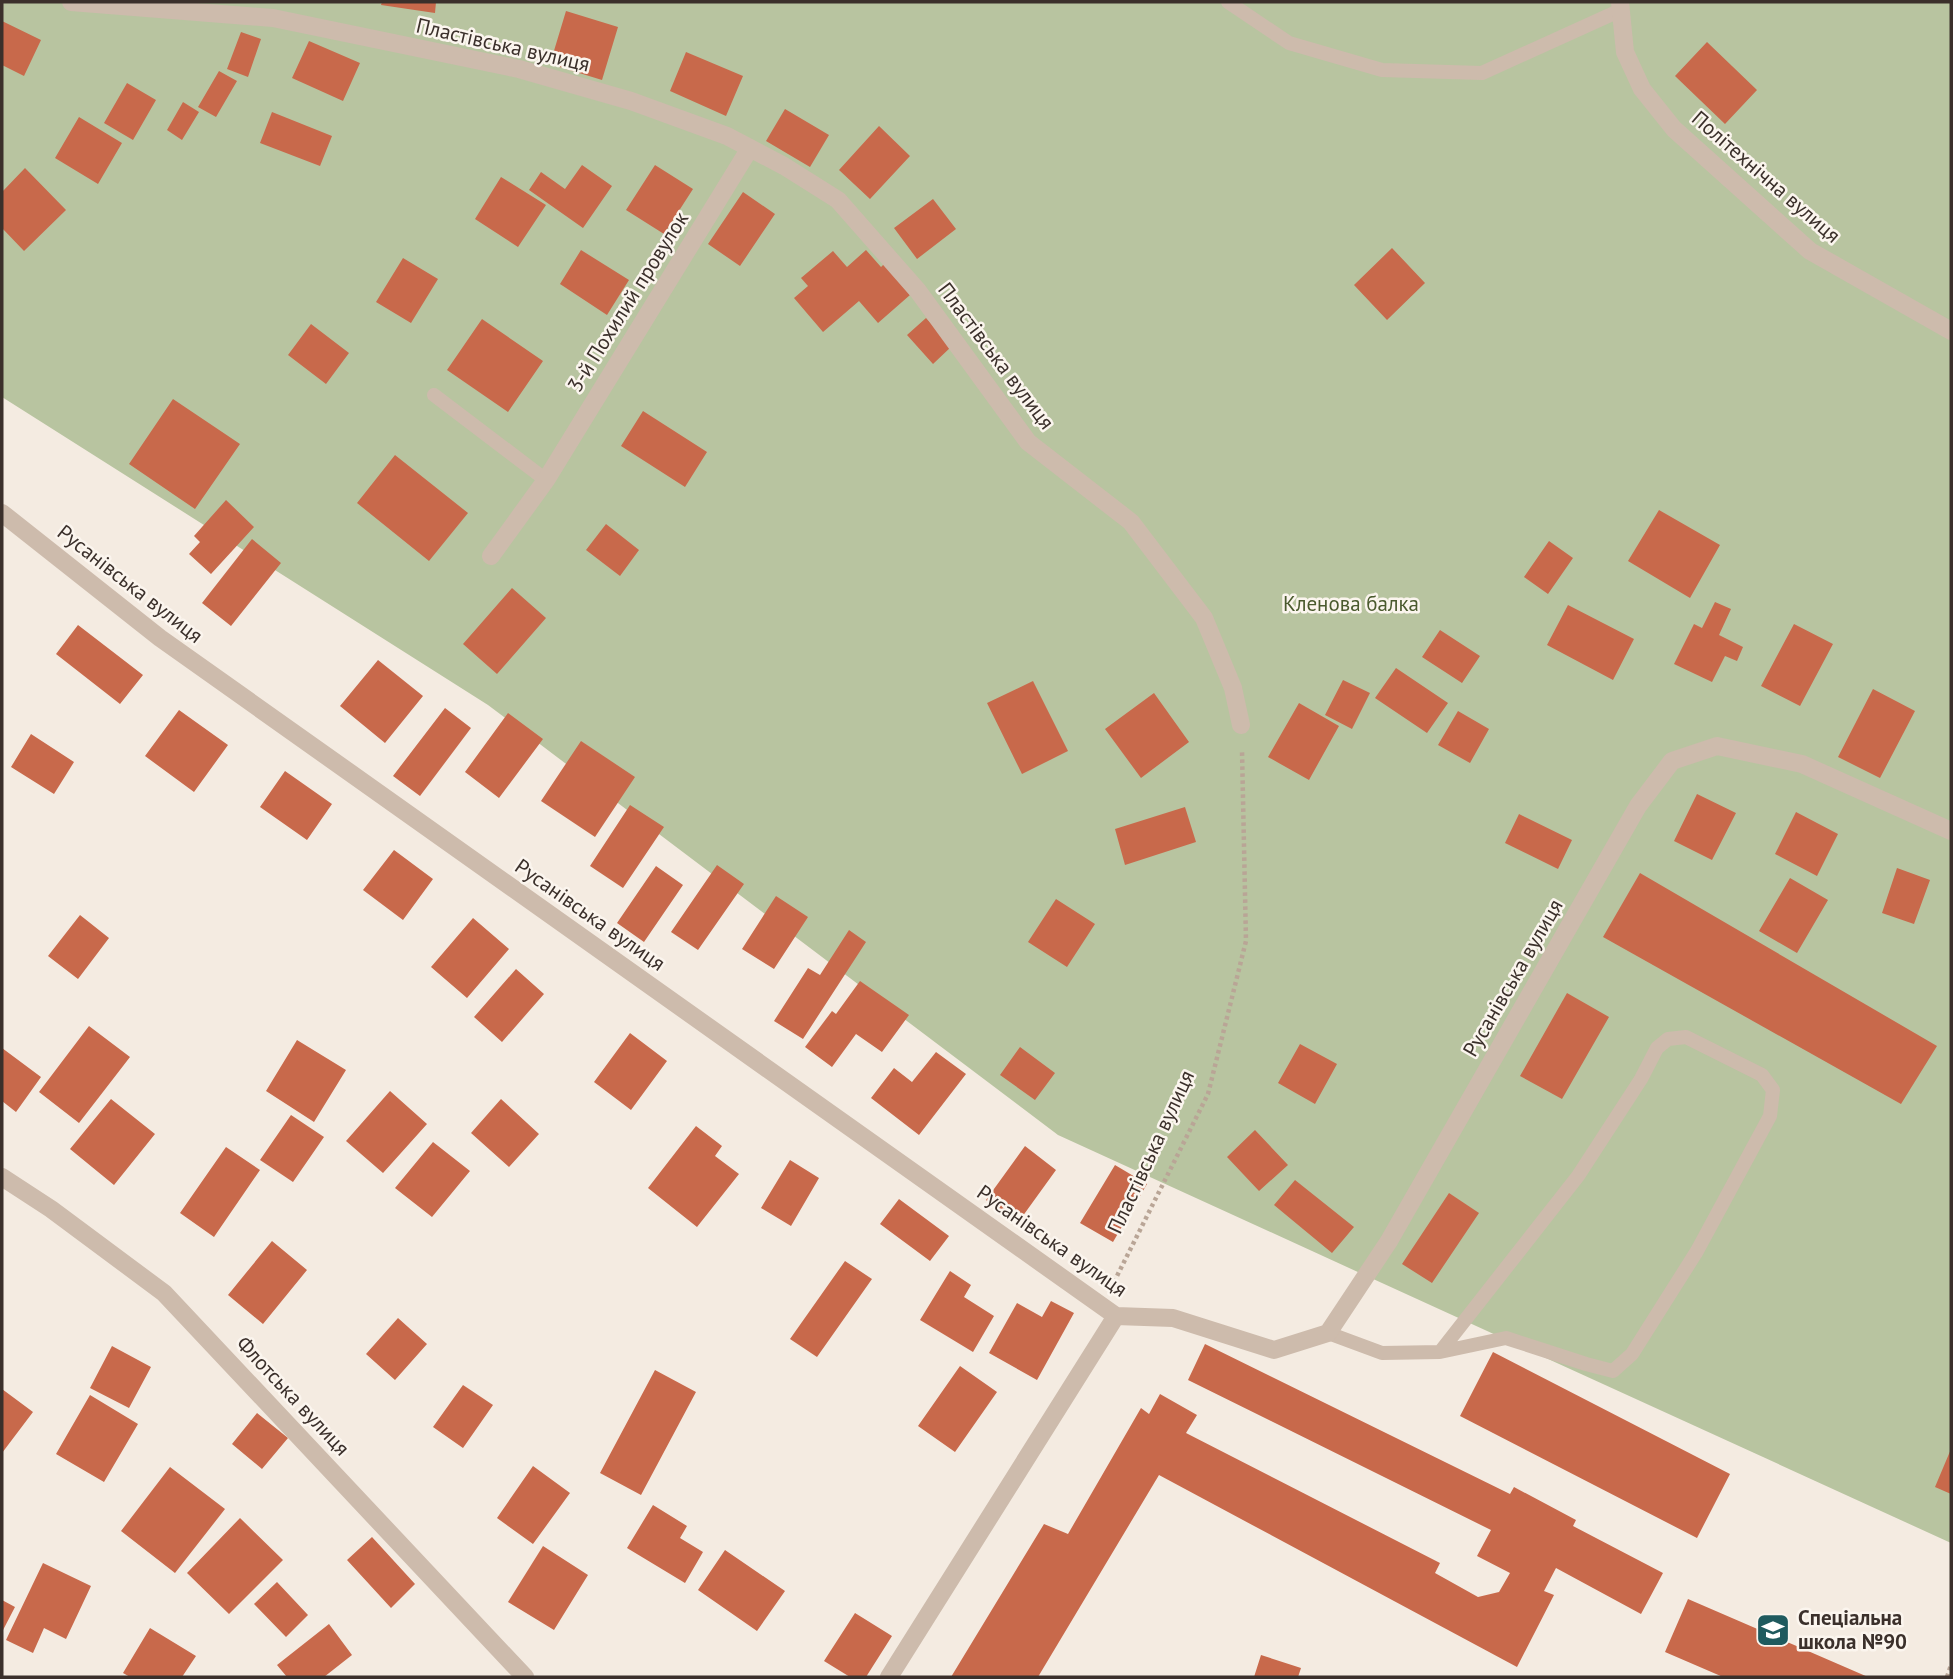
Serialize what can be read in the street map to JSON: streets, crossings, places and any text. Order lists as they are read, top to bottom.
{
  "streets": {
    "street": [
      "Пластівська вулиця",
      "Політехнічна вулиця",
      "3-й Похилий провулок",
      "Русанівська вулиця",
      "Флотська вулиця"
    ]
  },
  "crossings": [
    ["Пластівська вулиця", "3-й Похилий провулок"],
    ["Пластівська вулиця", "Русанівська вулиця"]
  ],
  "parks": ["Кленова балка"],
  "places": {
    "school or university": ["Спеціальна школа №90"]
  }
}
